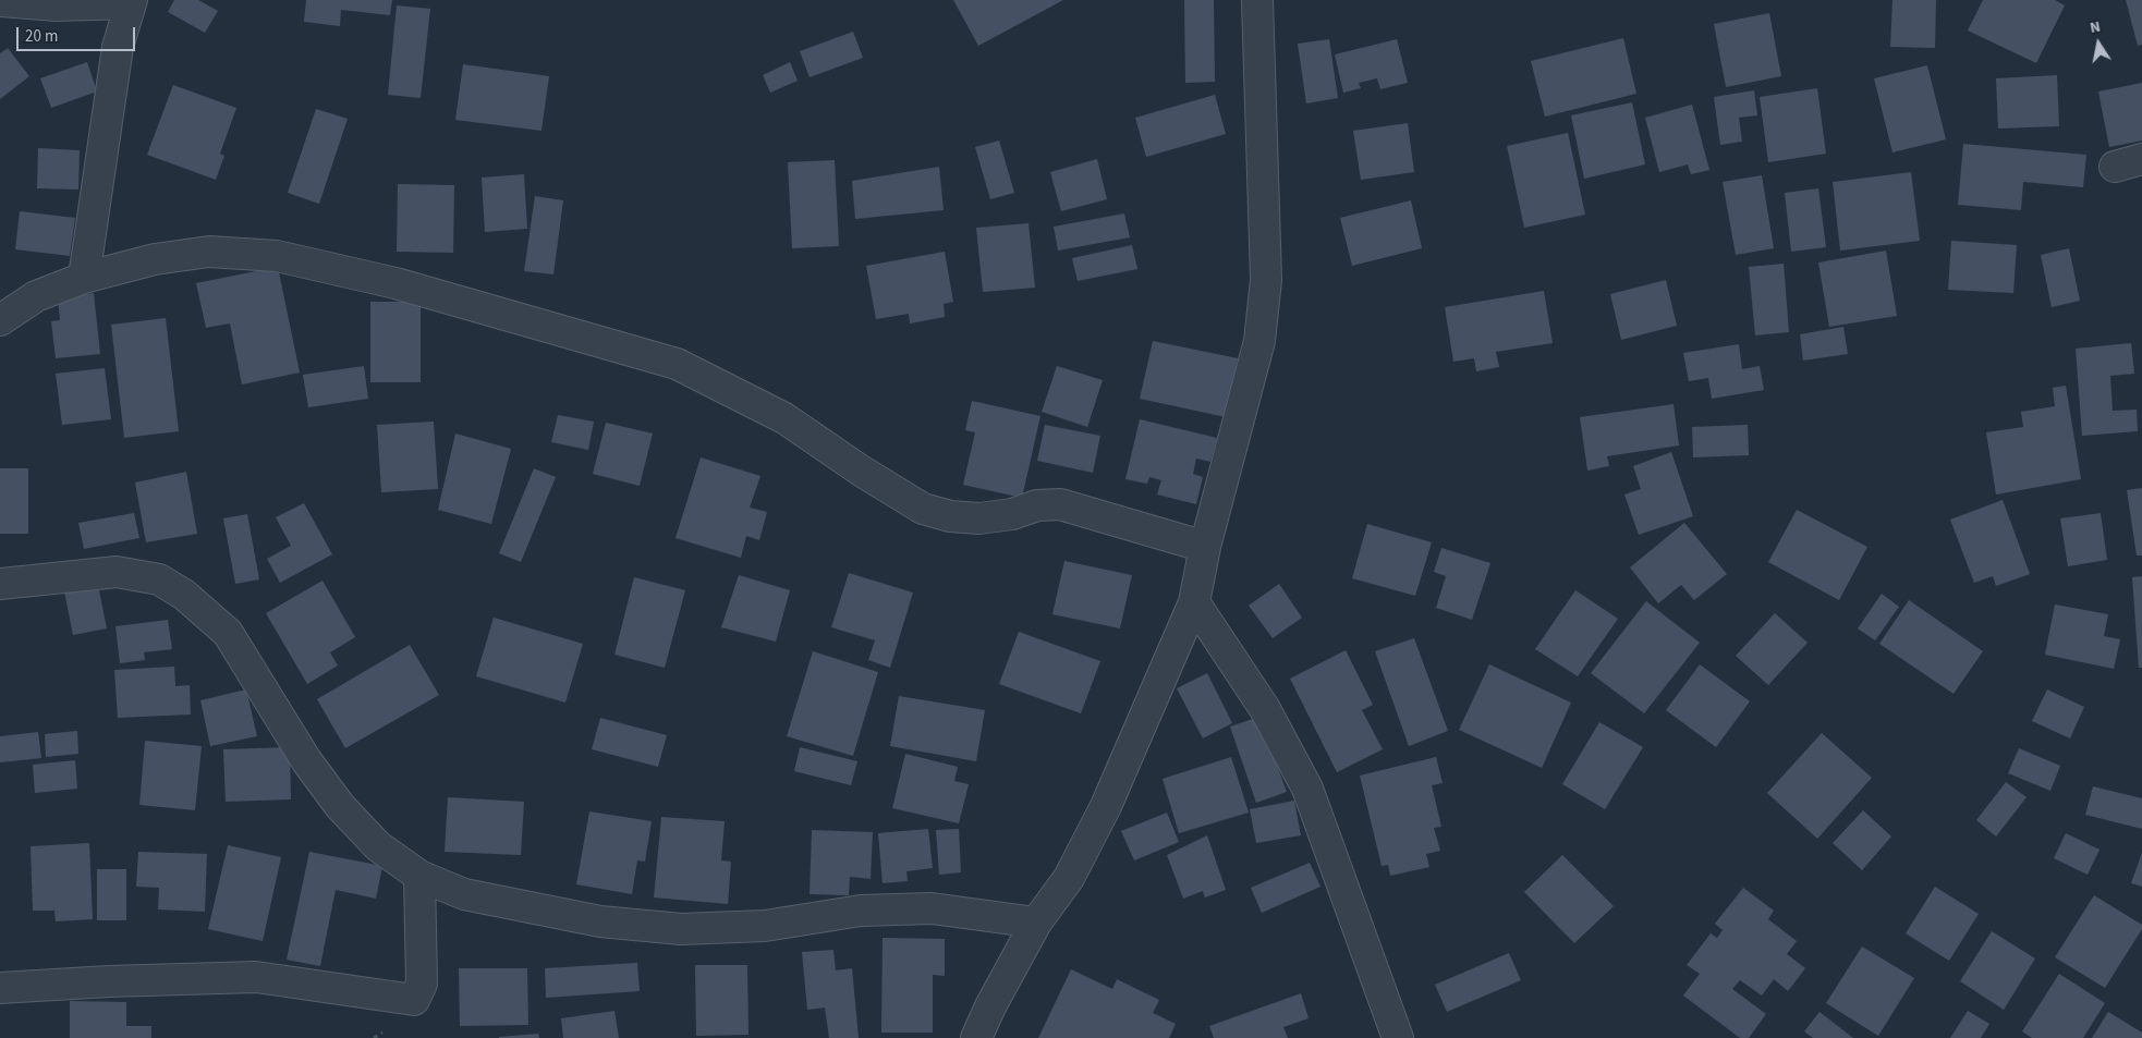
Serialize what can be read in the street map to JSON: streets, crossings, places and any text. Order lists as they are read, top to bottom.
{
  "scale_bar": "20 m",
  "north": "top"
}
